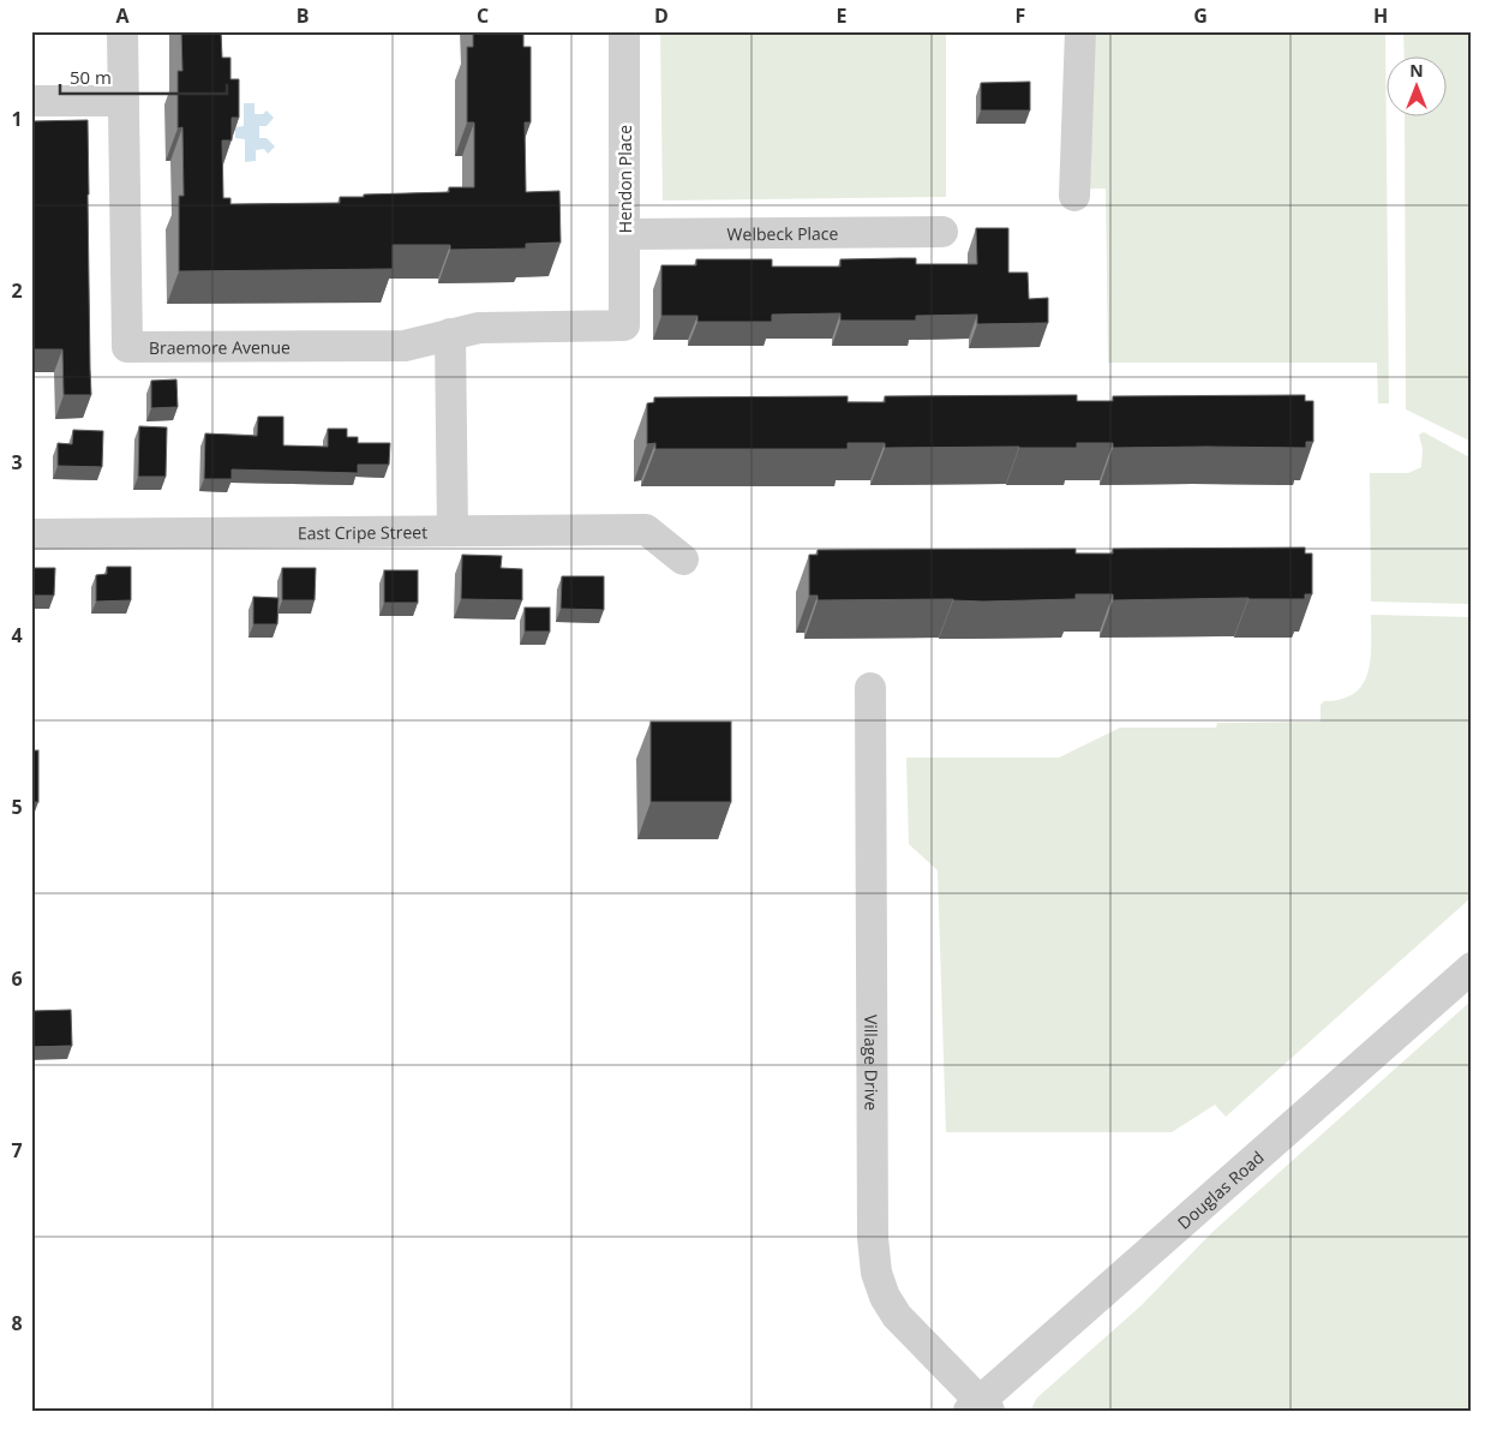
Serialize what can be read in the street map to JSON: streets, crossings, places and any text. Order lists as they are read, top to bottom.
{
  "streets": {
    "street": [
      "Hendon Place",
      "Welbeck Place",
      "Braemore Avenue",
      "East Cripe Street",
      "Village Drive",
      "Douglas Road"
    ]
  },
  "crossings": [
    ["Hendon Place", "Welbeck Place"],
    ["Hendon Place", "Braemore Avenue"],
    ["Village Drive", "Douglas Road"]
  ],
  "scale_bar": "50 m",
  "north": "top",
  "grid": {
    "columns": [
      "A",
      "B",
      "C",
      "D",
      "E",
      "F",
      "G",
      "H"
    ],
    "rows": [
      "1",
      "2",
      "3",
      "4",
      "5",
      "6",
      "7",
      "8"
    ]
  }
}
